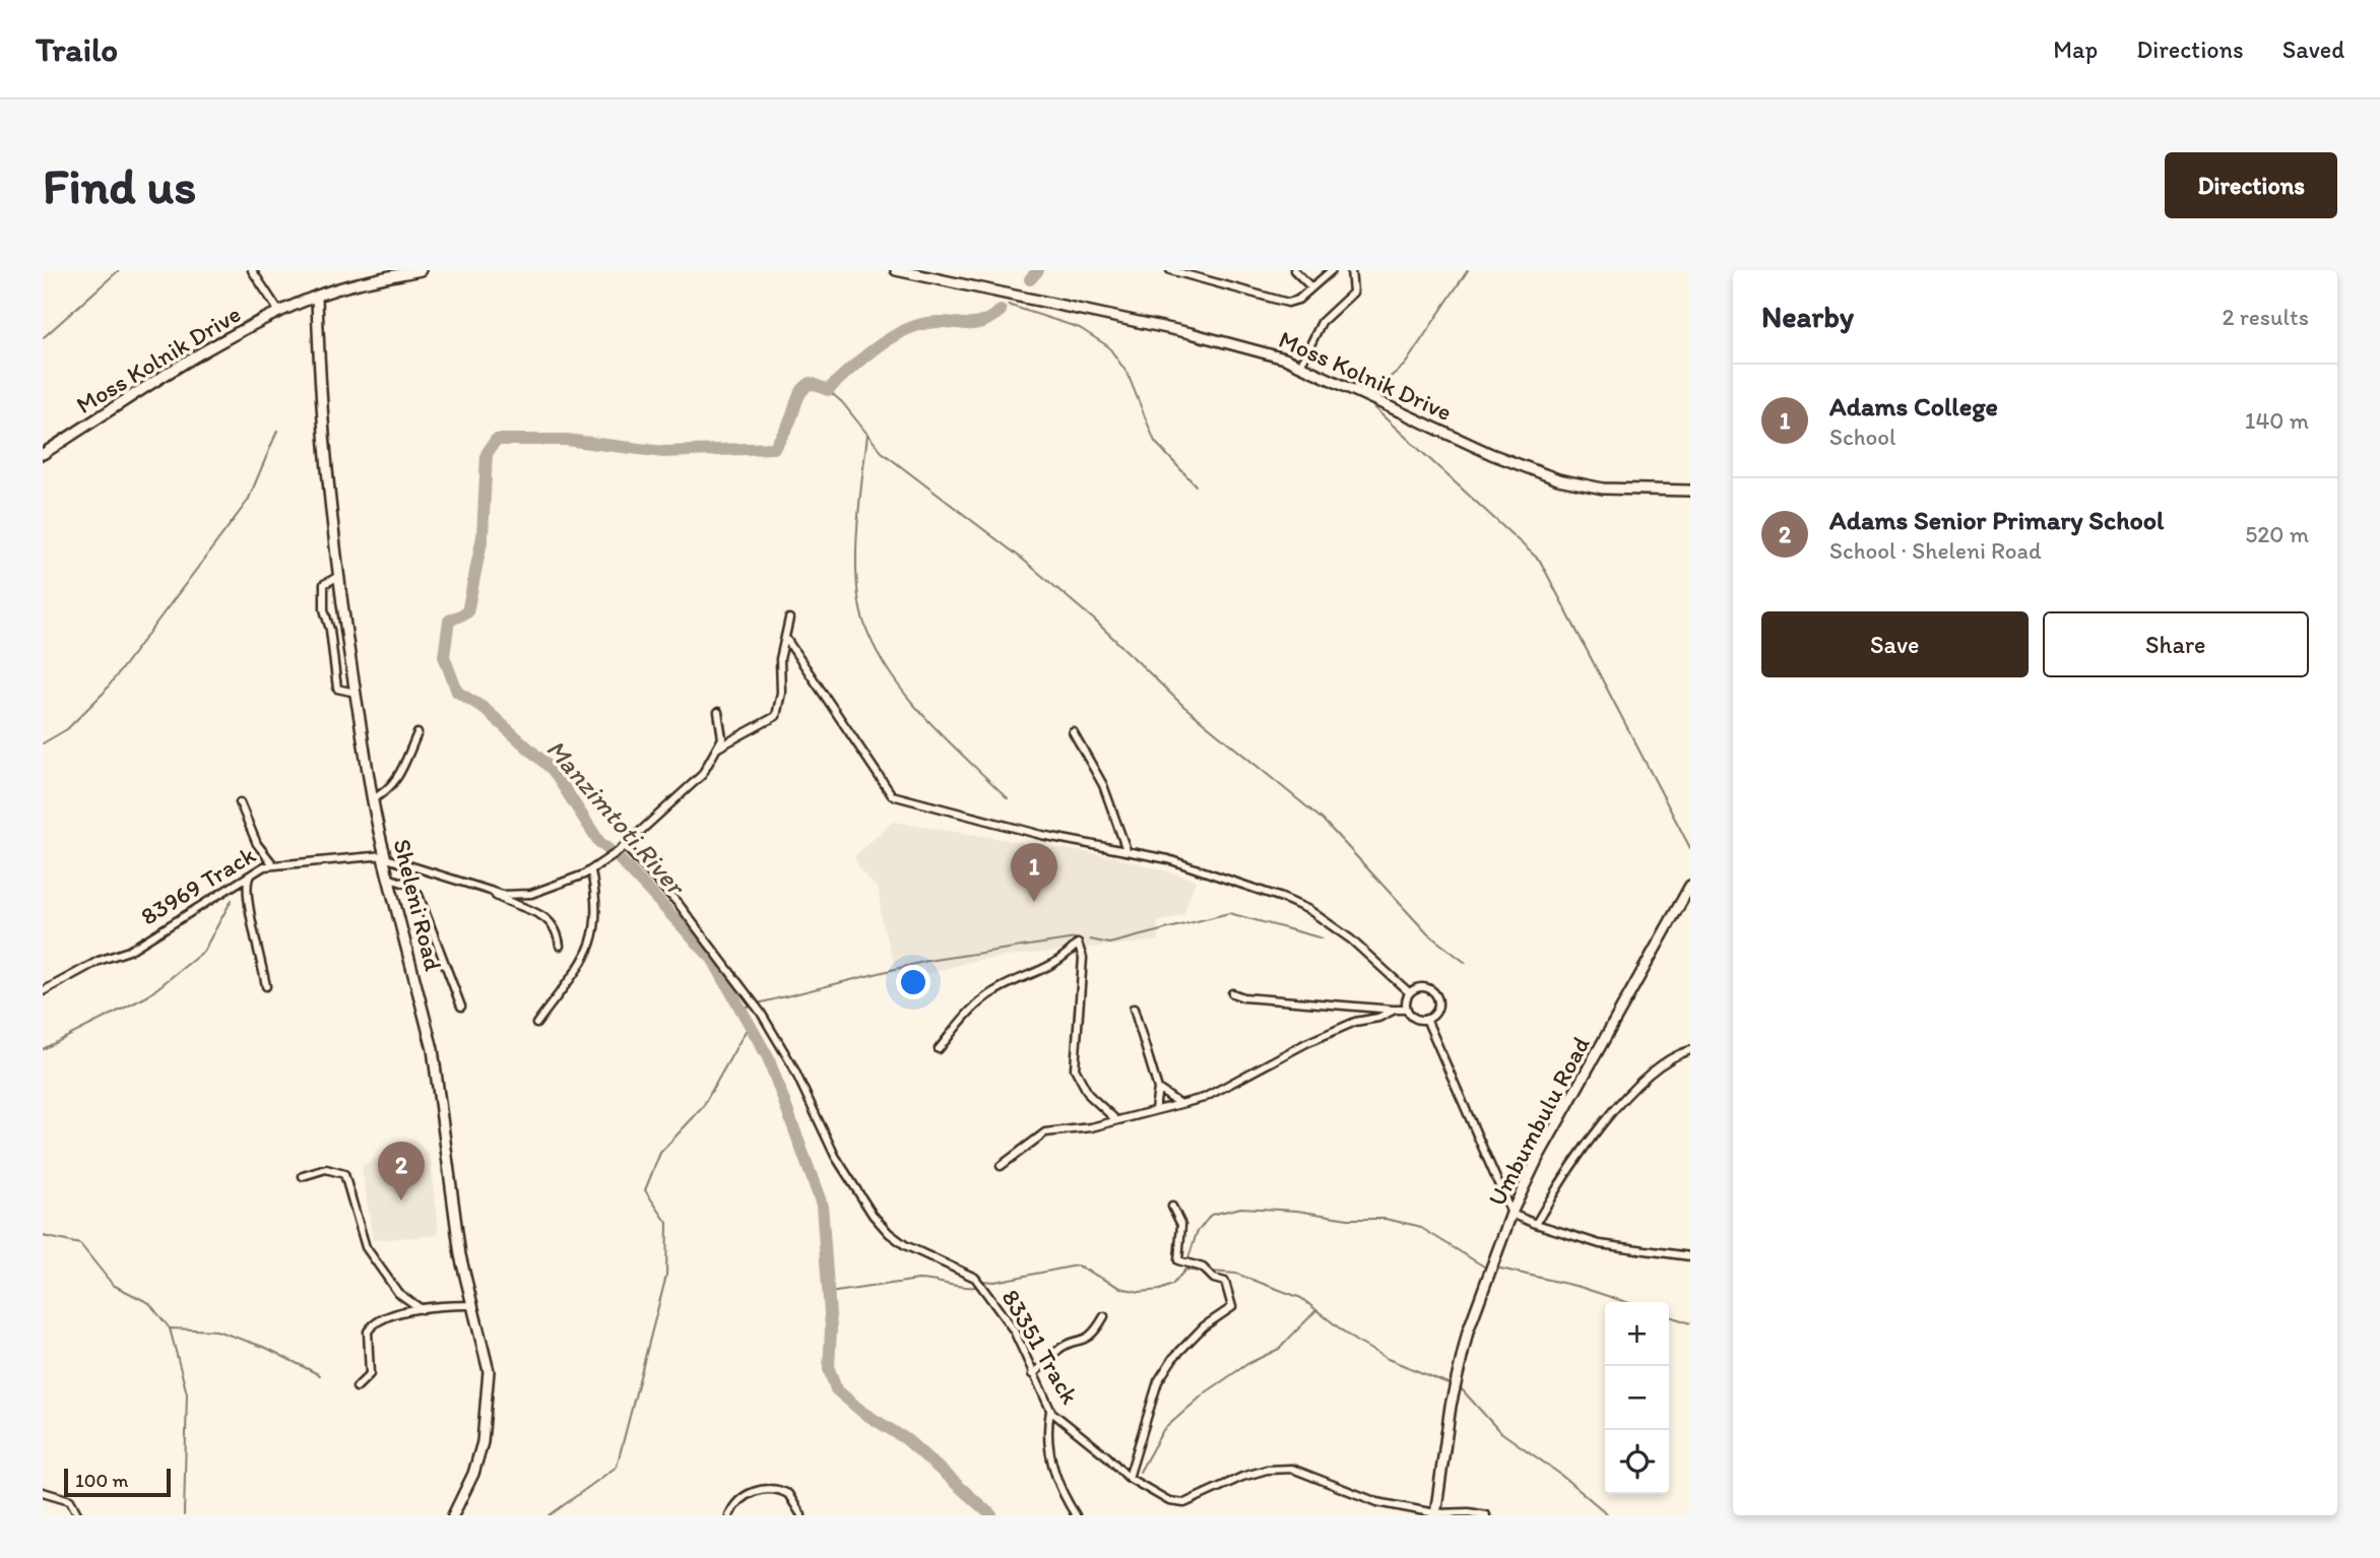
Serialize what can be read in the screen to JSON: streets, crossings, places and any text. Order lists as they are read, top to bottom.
{
  "streets": {
    "main road": ["Moss Kolnik Drive", "Sheleni Road", "Umbumbulu Road"],
    "street": ["83969 Track", "83351 Track"]
  },
  "crossings": [
    ["Moss Kolnik Drive", "Sheleni Road"],
    ["83969 Track", "Sheleni Road"],
    ["Umbumbulu Road", "83351 Track"]
  ],
  "water": ["Manzimtoti River"],
  "scale_bar": "100 m",
  "page": {
    "header": "Trailo",
    "nav": ["Map", "Directions", "Saved"],
    "buttons": [
      "Directions",
      ["Save", "Share"]
    ],
    "title": "Find us",
    "heading": ["Nearby", "2 results"],
    "list": [
      {
        "mark": "1",
        "name": "Adams College",
        "note": "School",
        "value": "140 m"
      },
      {
        "mark": "2",
        "name": "Adams Senior Primary School",
        "note": "School · Sheleni Road",
        "value": "520 m"
      }
    ],
    "pins": ["1", "2"],
    "map_buttons": ["+", "−"],
    "scale": "100 m"
  }
}
